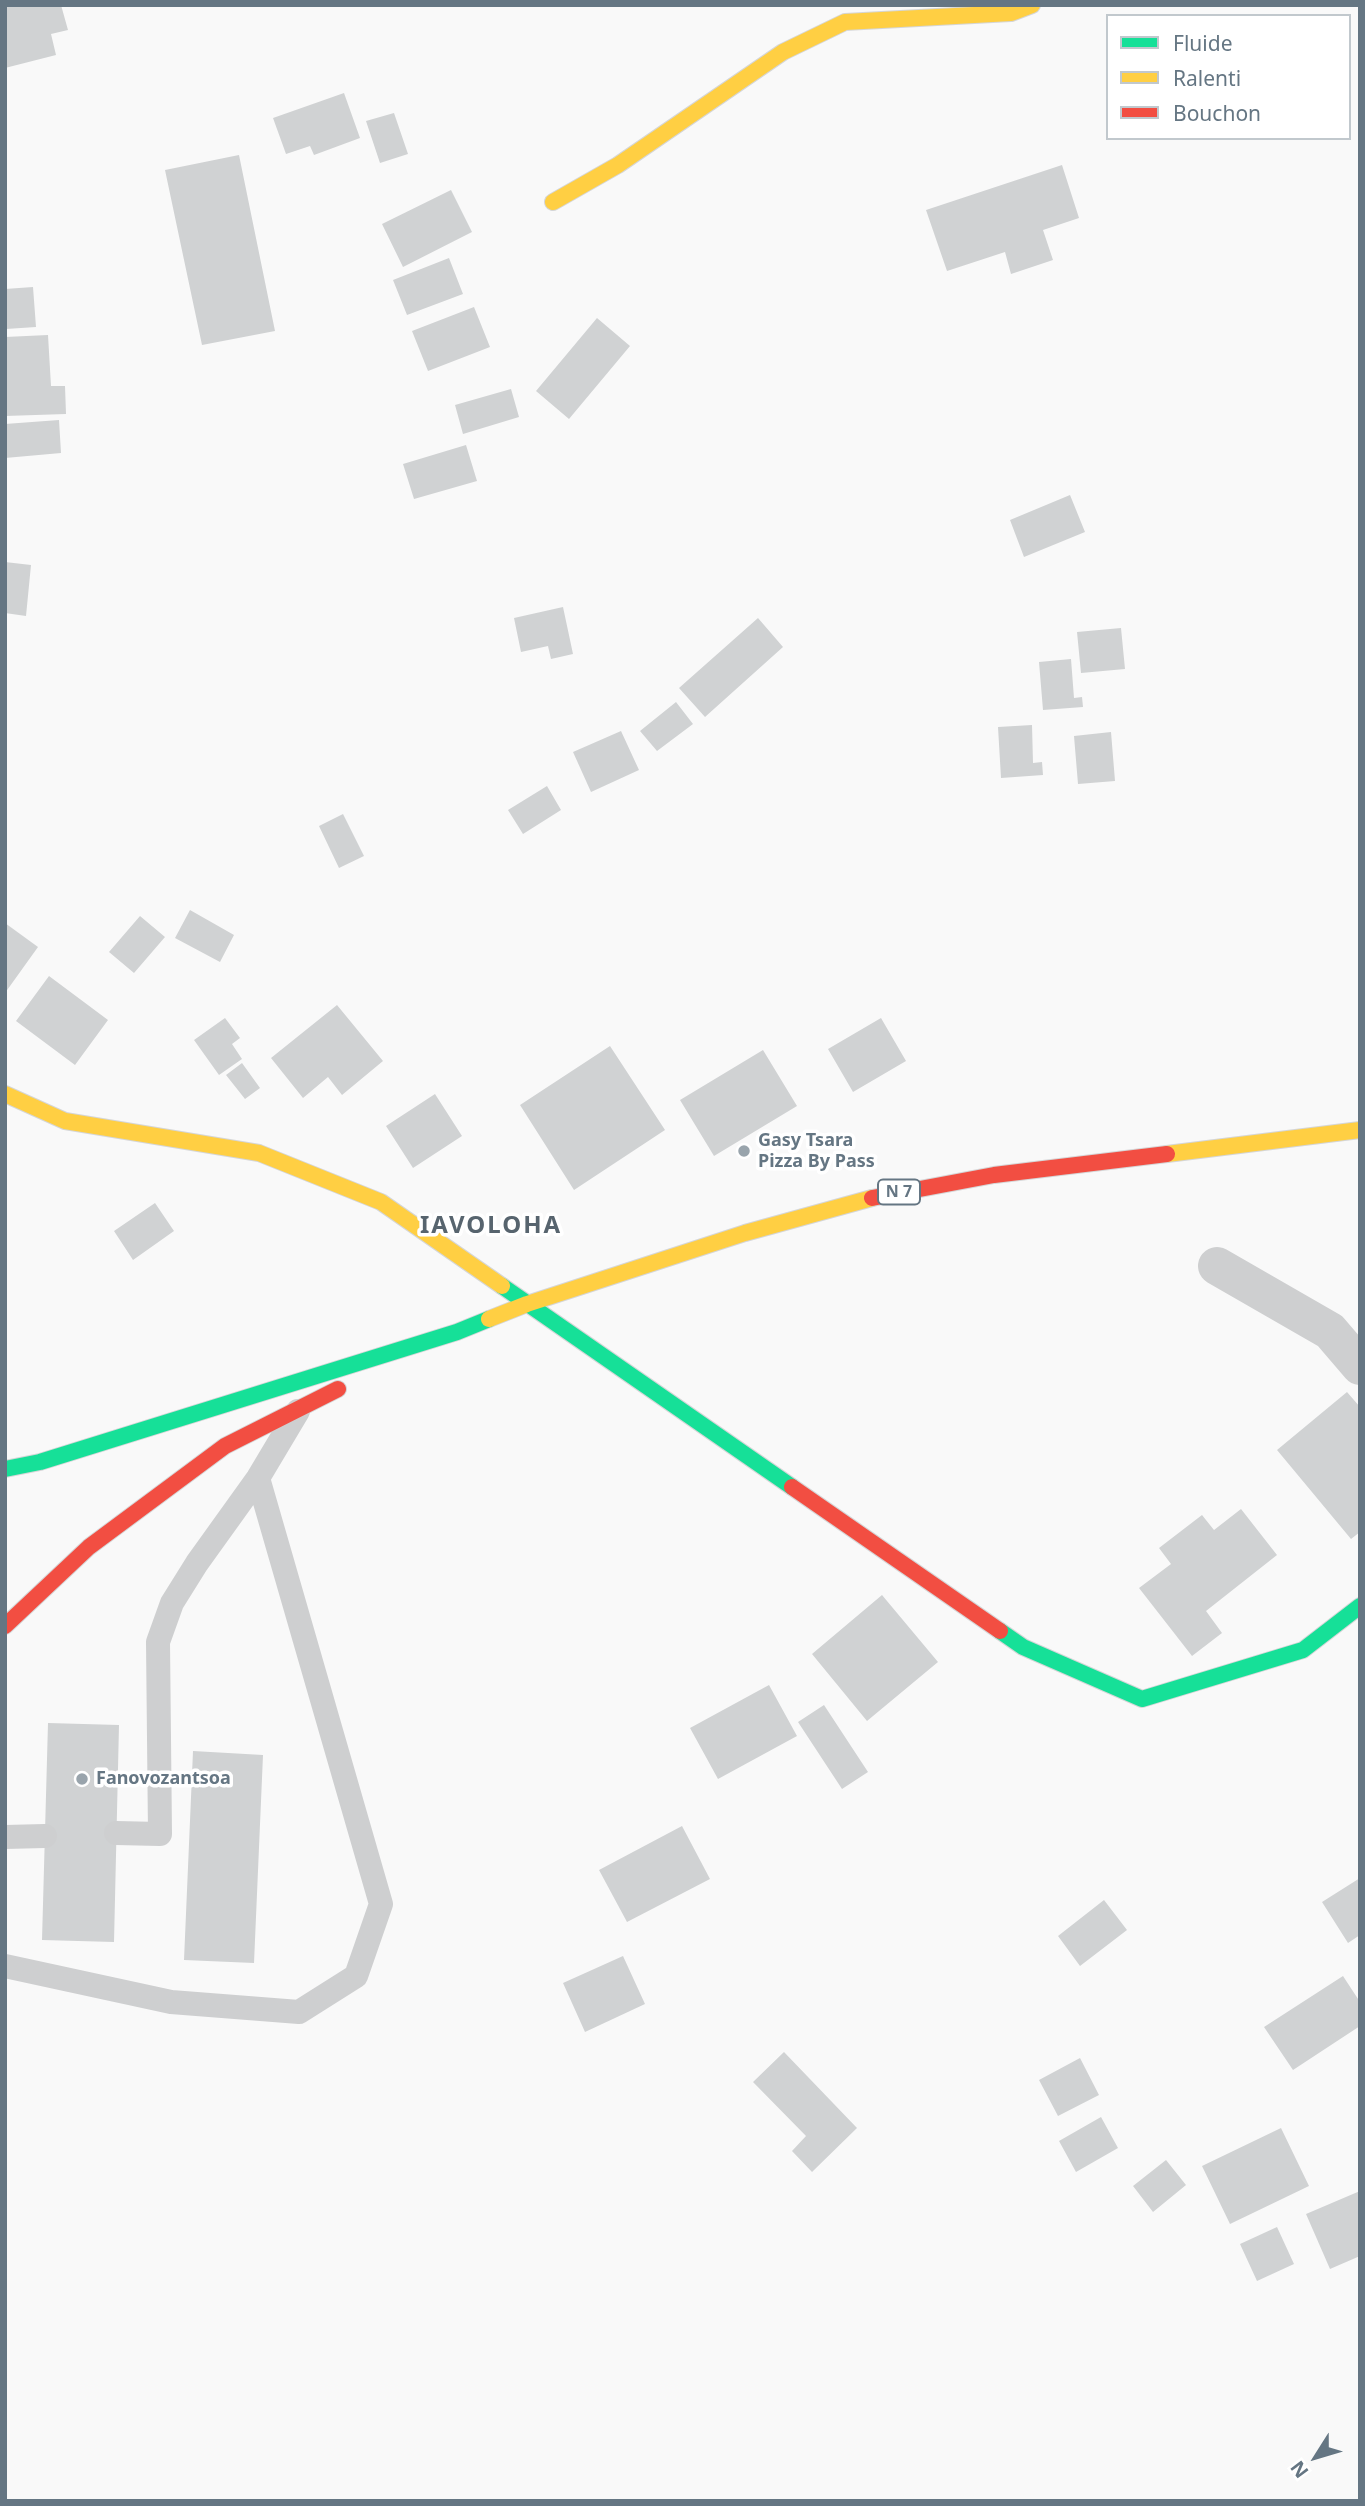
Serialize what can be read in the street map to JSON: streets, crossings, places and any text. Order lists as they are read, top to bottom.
{
  "streets": {
    "street": ["N 7"]
  },
  "districts": ["IAVOLOHA"],
  "places": ["Gasy Tsara Pizza By Pass", "Fanovozantsoa"],
  "legend": ["Fluide", "Ralenti", "Bouchon"],
  "north": "bottom left"
}
